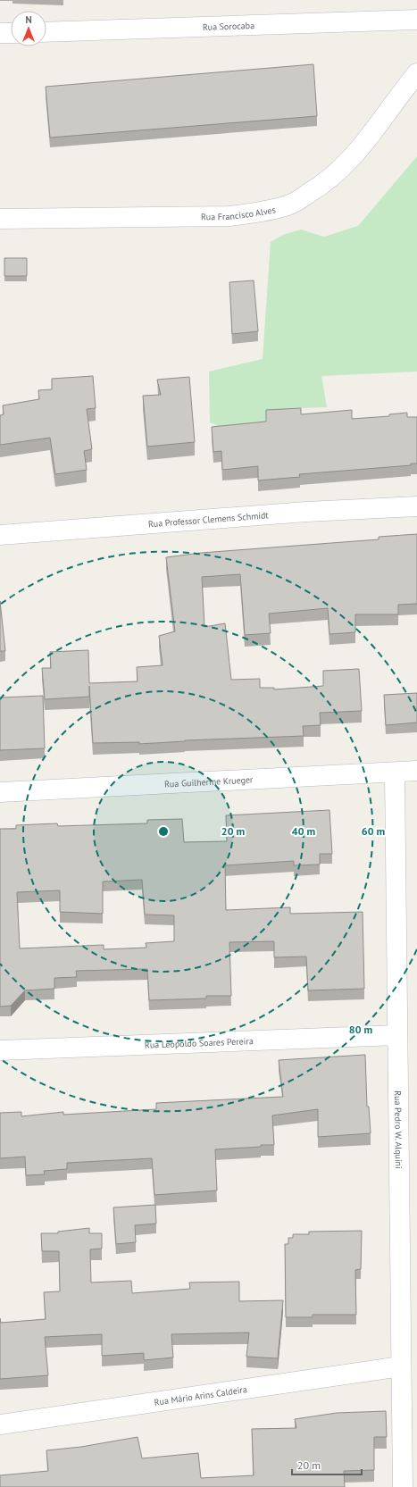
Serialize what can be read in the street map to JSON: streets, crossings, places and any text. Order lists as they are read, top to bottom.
{
  "streets": {
    "street": [
      "Rua Sorocaba",
      "Rua Francisco Alves",
      "Rua Professor Clemens Schmidt",
      "Rua Guilherme Krueger",
      "Rua Leopoldo Soares Pereira",
      "Rua Pedro W. Alquíni",
      "Rua Mário Arins Caldeira"
    ]
  },
  "crossings": [
    ["Rua Guilherme Krueger", "Rua Pedro W. Alquíni"],
    ["Rua Leopoldo Soares Pereira", "Rua Pedro W. Alquíni"],
    ["Rua Pedro W. Alquíni", "Rua Mário Arins Caldeira"]
  ],
  "scale_bar": "20 m",
  "north": "top",
  "rings": [
    "20 m",
    "40 m",
    "60 m",
    "80 m"
  ]
}
